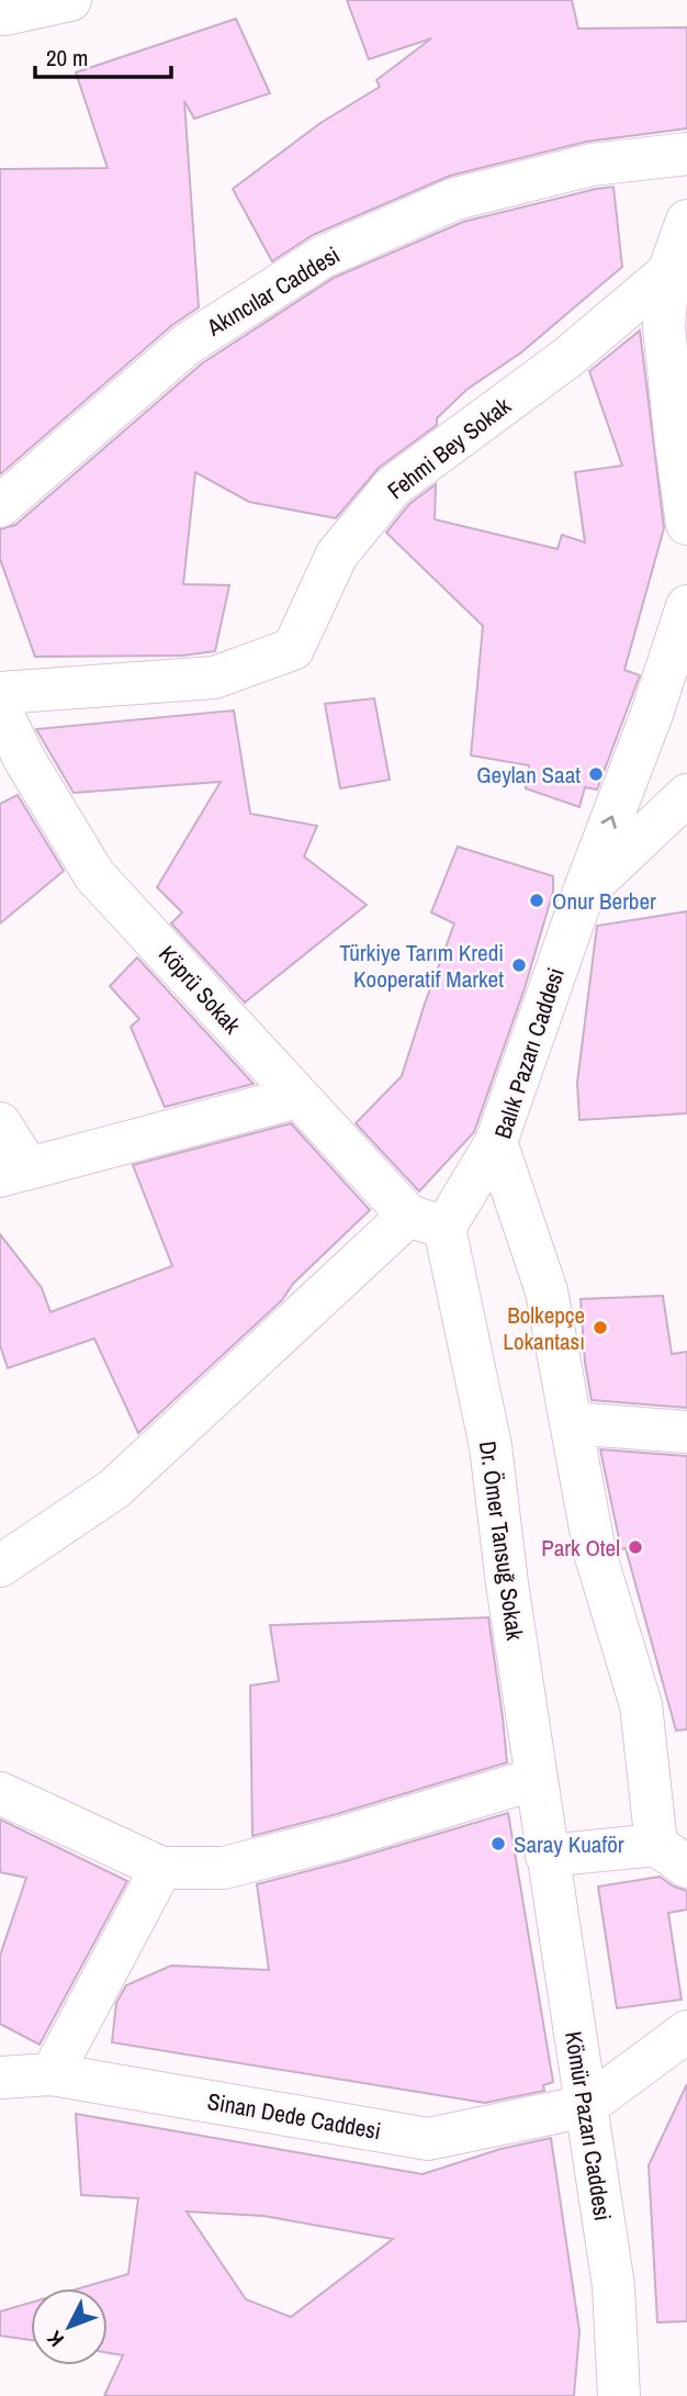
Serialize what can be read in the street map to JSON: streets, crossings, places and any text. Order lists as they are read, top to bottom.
{
  "streets": {
    "street": [
      "Akıncılar Caddesi",
      "Fehmi Bey Sokak",
      "Köprü Sokak",
      "Balık Pazarı Caddesi",
      "Dr. Ömer Tansuğ Sokak",
      "Sinan Dede Caddesi",
      "Kömür Pazarı Caddesi"
    ]
  },
  "crossings": [
    ["Köprü Sokak", "Dr. Ömer Tansuğ Sokak"],
    ["Dr. Ömer Tansuğ Sokak", "Kömür Pazarı Caddesi"],
    ["Sinan Dede Caddesi", "Kömür Pazarı Caddesi"]
  ],
  "places": [
    "Geylan Saat",
    "Onur Berber",
    "Türkiye Tarım Kredi Kooperatif Market",
    "Bolkepçe Lokantası",
    "Park Otel",
    "Saray Kuaför"
  ],
  "scale_bar": "20 m",
  "north": "bottom left"
}
